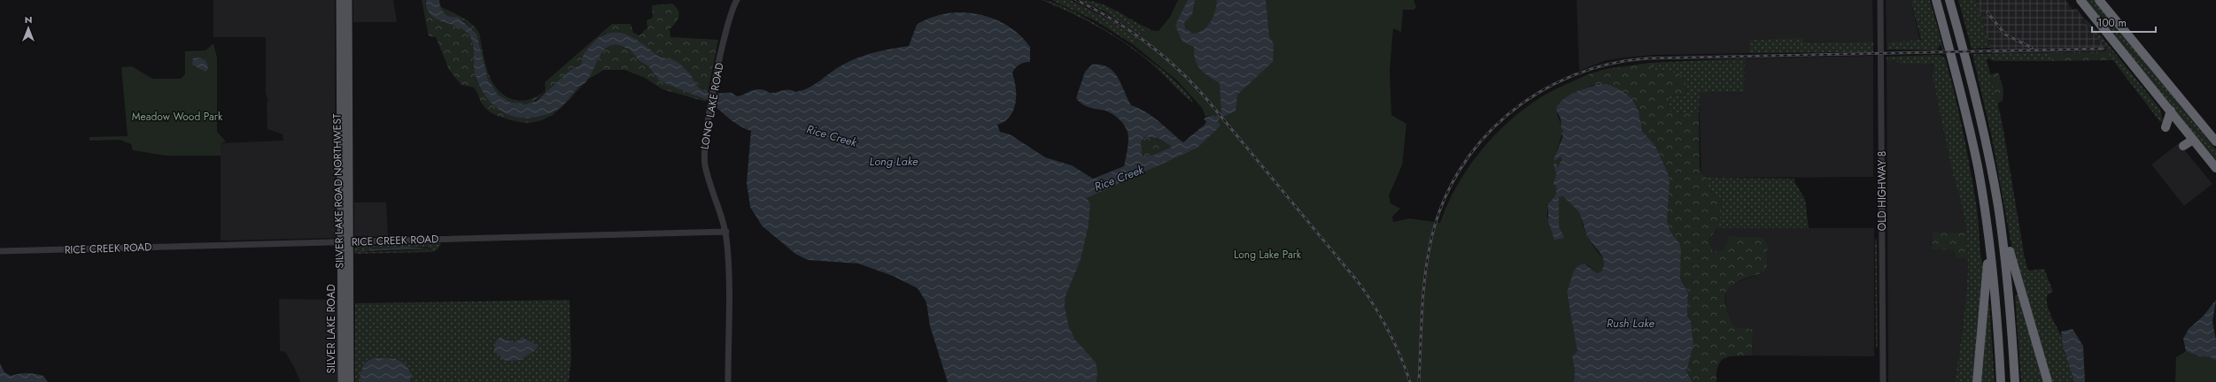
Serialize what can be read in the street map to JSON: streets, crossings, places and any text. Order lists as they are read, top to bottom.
{
  "streets": {
    "main road": ["SILVER LAKE ROAD NORTHWEST", "SILVER LAKE ROAD"],
    "street": ["LONG LAKE ROAD", "OLD HIGHWAY 8", "RICE CREEK ROAD"]
  },
  "crossings": [
    ["LONG LAKE ROAD", "RICE CREEK ROAD"],
    ["SILVER LAKE ROAD NORTHWEST", "RICE CREEK ROAD"],
    ["SILVER LAKE ROAD NORTHWEST", "SILVER LAKE ROAD"],
    ["RICE CREEK ROAD", "SILVER LAKE ROAD"]
  ],
  "water": ["Rice Creek", "Long Lake", "Rush Lake"],
  "parks": ["Meadow Wood Park", "Long Lake Park"],
  "scale_bar": "100 m",
  "north": "top"
}
